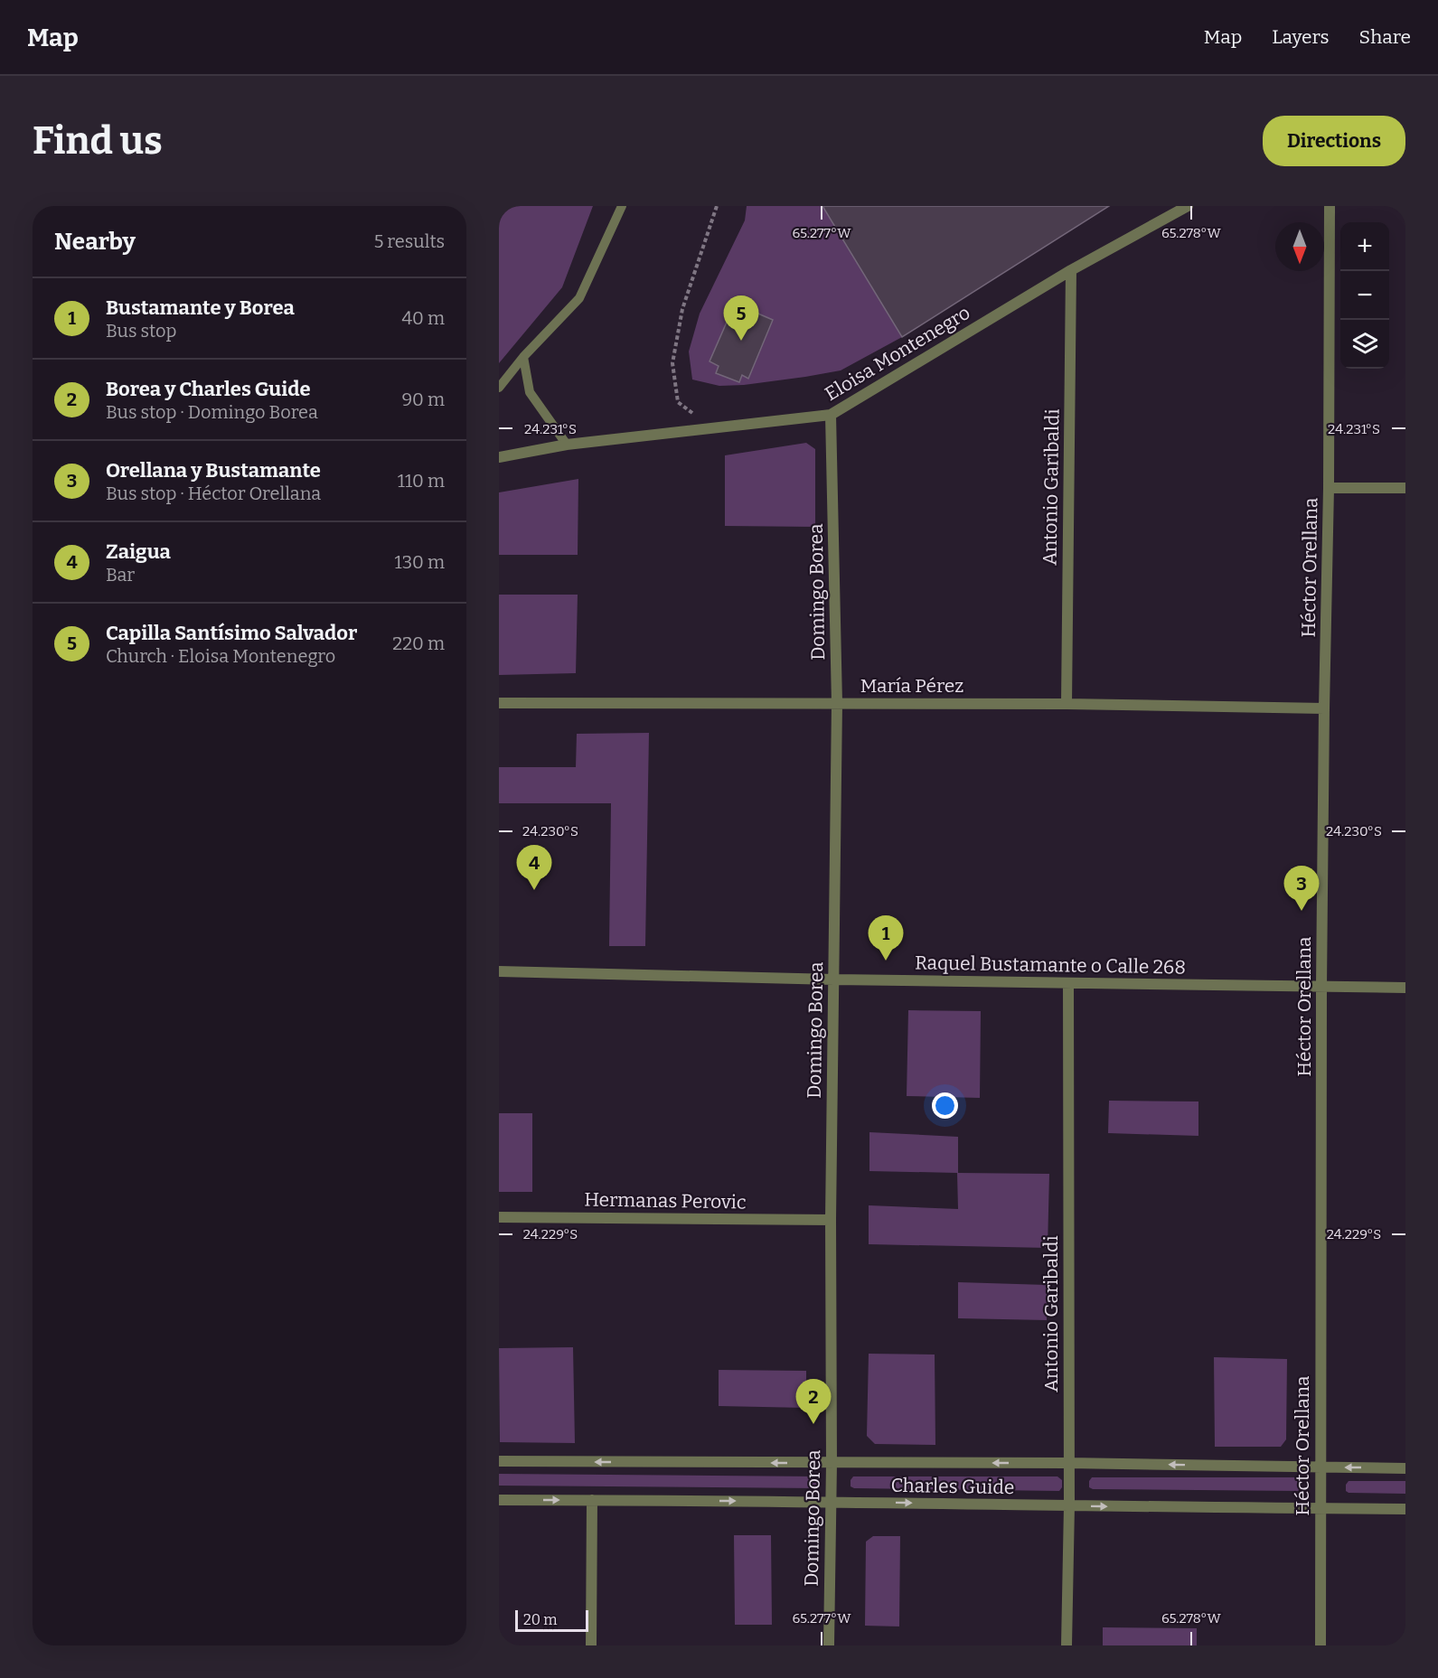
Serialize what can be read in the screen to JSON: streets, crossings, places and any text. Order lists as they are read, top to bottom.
{
  "streets": {
    "street": [
      "Eloisa Montenegro",
      "Antonio Garibaldi",
      "Héctor Orellana",
      "Domingo Borea",
      "María Pérez",
      "Raquel Bustamante o Calle 268",
      "Hermanas Perovic",
      "Charles Guide"
    ]
  },
  "crossings": [
    ["Eloisa Montenegro", "Antonio Garibaldi"],
    ["Eloisa Montenegro", "Domingo Borea"],
    ["Antonio Garibaldi", "María Pérez"],
    ["Antonio Garibaldi", "Raquel Bustamante o Calle 268"],
    ["Antonio Garibaldi", "Charles Guide"],
    ["Héctor Orellana", "María Pérez"],
    ["Héctor Orellana", "Raquel Bustamante o Calle 268"],
    ["Héctor Orellana", "Charles Guide"],
    ["Domingo Borea", "María Pérez"],
    ["Domingo Borea", "Raquel Bustamante o Calle 268"],
    ["Domingo Borea", "Hermanas Perovic"],
    ["Domingo Borea", "Charles Guide"]
  ],
  "scale_bar": "20 m",
  "north": "bottom",
  "page": {
    "header": "Map",
    "nav": ["Map", "Layers", "Share"],
    "buttons": "Directions",
    "title": "Find us",
    "heading": ["Nearby", "5 results"],
    "map_buttons": ["+", "−"],
    "list": [
      {
        "mark": "1",
        "name": "Bustamante y Borea",
        "note": "Bus stop",
        "value": "40 m"
      },
      {
        "mark": "2",
        "name": "Borea y Charles Guide",
        "note": "Bus stop · Domingo Borea",
        "value": "90 m"
      },
      {
        "mark": "3",
        "name": "Orellana y Bustamante",
        "note": "Bus stop · Héctor Orellana",
        "value": "110 m"
      },
      {
        "mark": "4",
        "name": "Zaigua",
        "note": "Bar",
        "value": "130 m"
      },
      {
        "mark": "5",
        "name": "Capilla Santísimo Salvador",
        "note": "Church · Eloisa Montenegro",
        "value": "220 m"
      }
    ],
    "pins": [
      "5",
      "4",
      "3",
      "1",
      "2"
    ],
    "scale": "20 m"
  },
  "coordinates": [
    "65.277°W",
    "65.278°W",
    "24.231°S",
    "24.230°S",
    "24.229°S"
  ]
}
